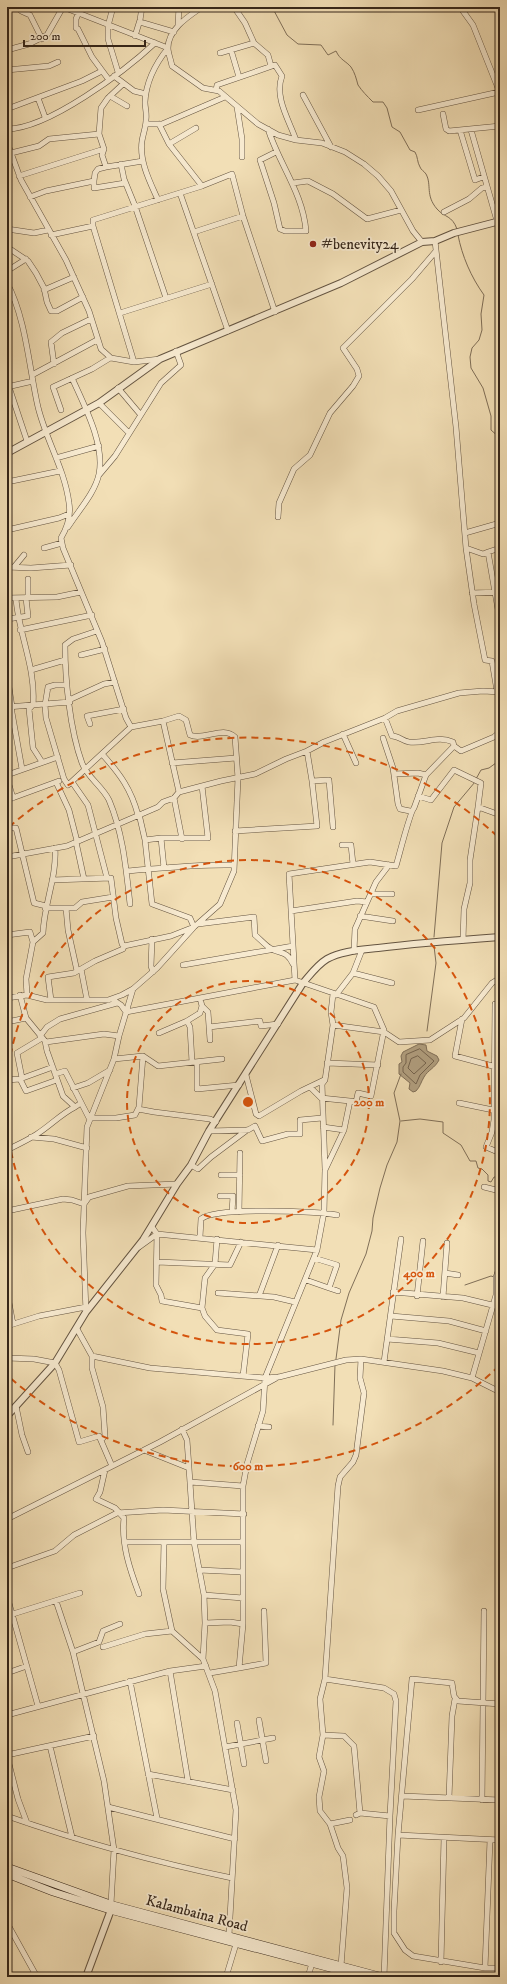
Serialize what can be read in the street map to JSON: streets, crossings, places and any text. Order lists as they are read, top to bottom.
{
  "streets": {
    "main road": ["Kalambaina Road"]
  },
  "places": ["#benevity24"],
  "scale_bar": "200 m",
  "rings": ["200 m", "400 m", "600 m"]
}
